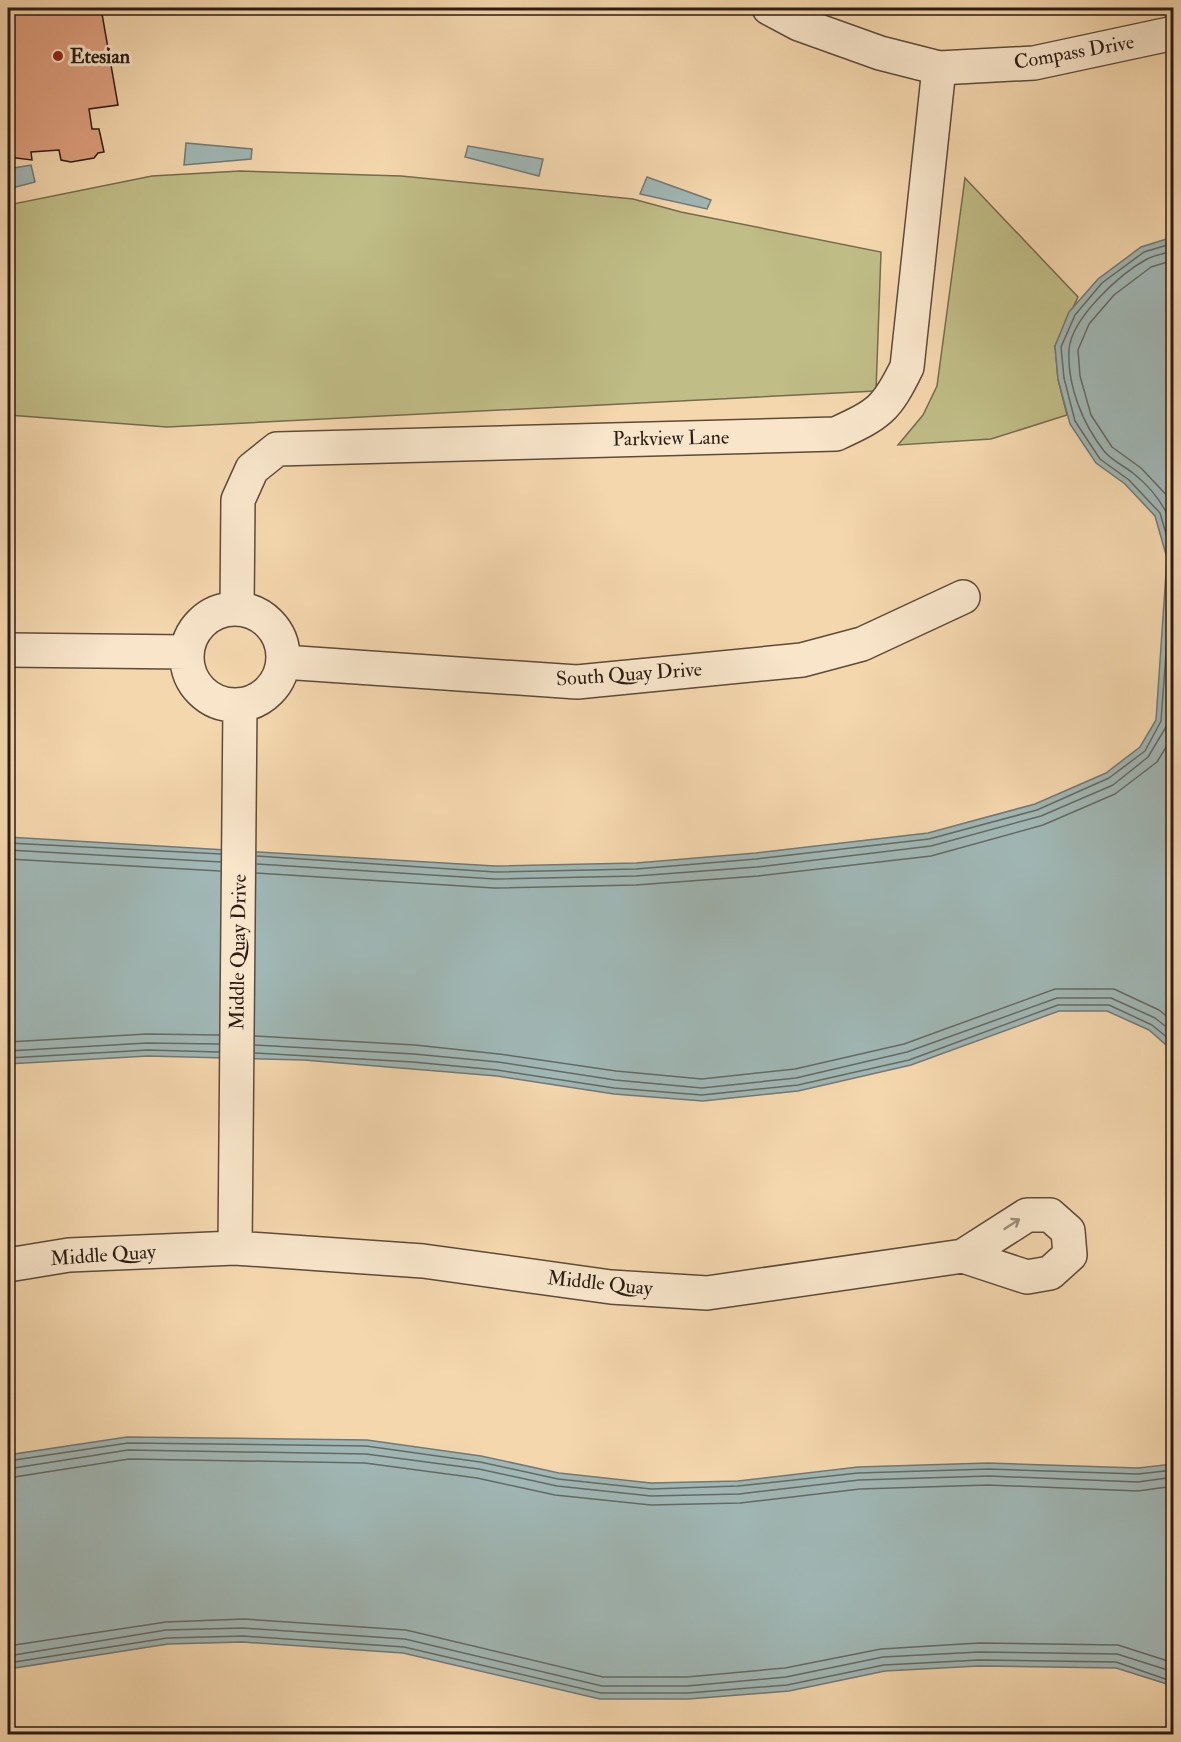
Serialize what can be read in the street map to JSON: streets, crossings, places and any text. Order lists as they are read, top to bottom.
{
  "streets": {
    "street": [
      "Compass Drive",
      "Parkview Lane",
      "South Quay Drive",
      "Middle Quay Drive",
      "Middle Quay"
    ]
  },
  "crossings": [
    ["Compass Drive", "Parkview Lane"],
    ["Parkview Lane", "South Quay Drive"],
    ["Parkview Lane", "Middle Quay Drive"],
    ["South Quay Drive", "Middle Quay Drive"],
    ["Middle Quay Drive", "Middle Quay"]
  ],
  "places": ["Etesian"]
}
